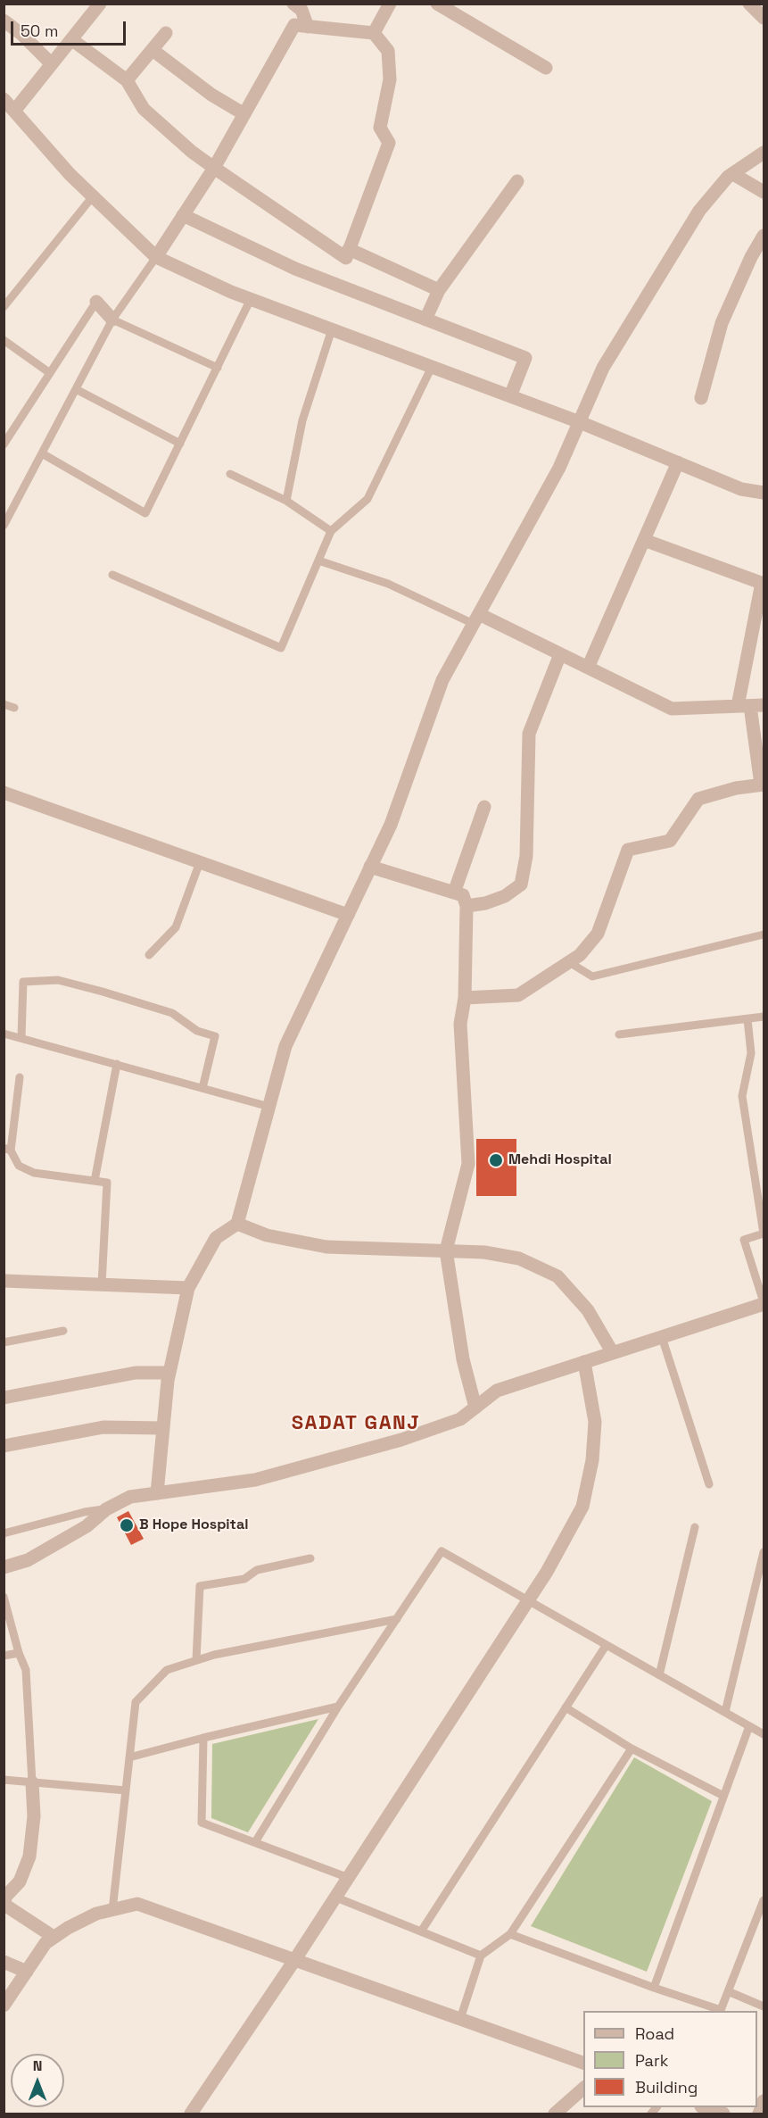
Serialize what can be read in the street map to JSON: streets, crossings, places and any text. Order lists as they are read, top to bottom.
{
  "districts": ["SADAT GANJ"],
  "places": ["Mehdi Hospital", "B Hope Hospital"],
  "legend": ["Road", "Park", "Building"],
  "scale_bar": "50 m",
  "north": "top"
}
